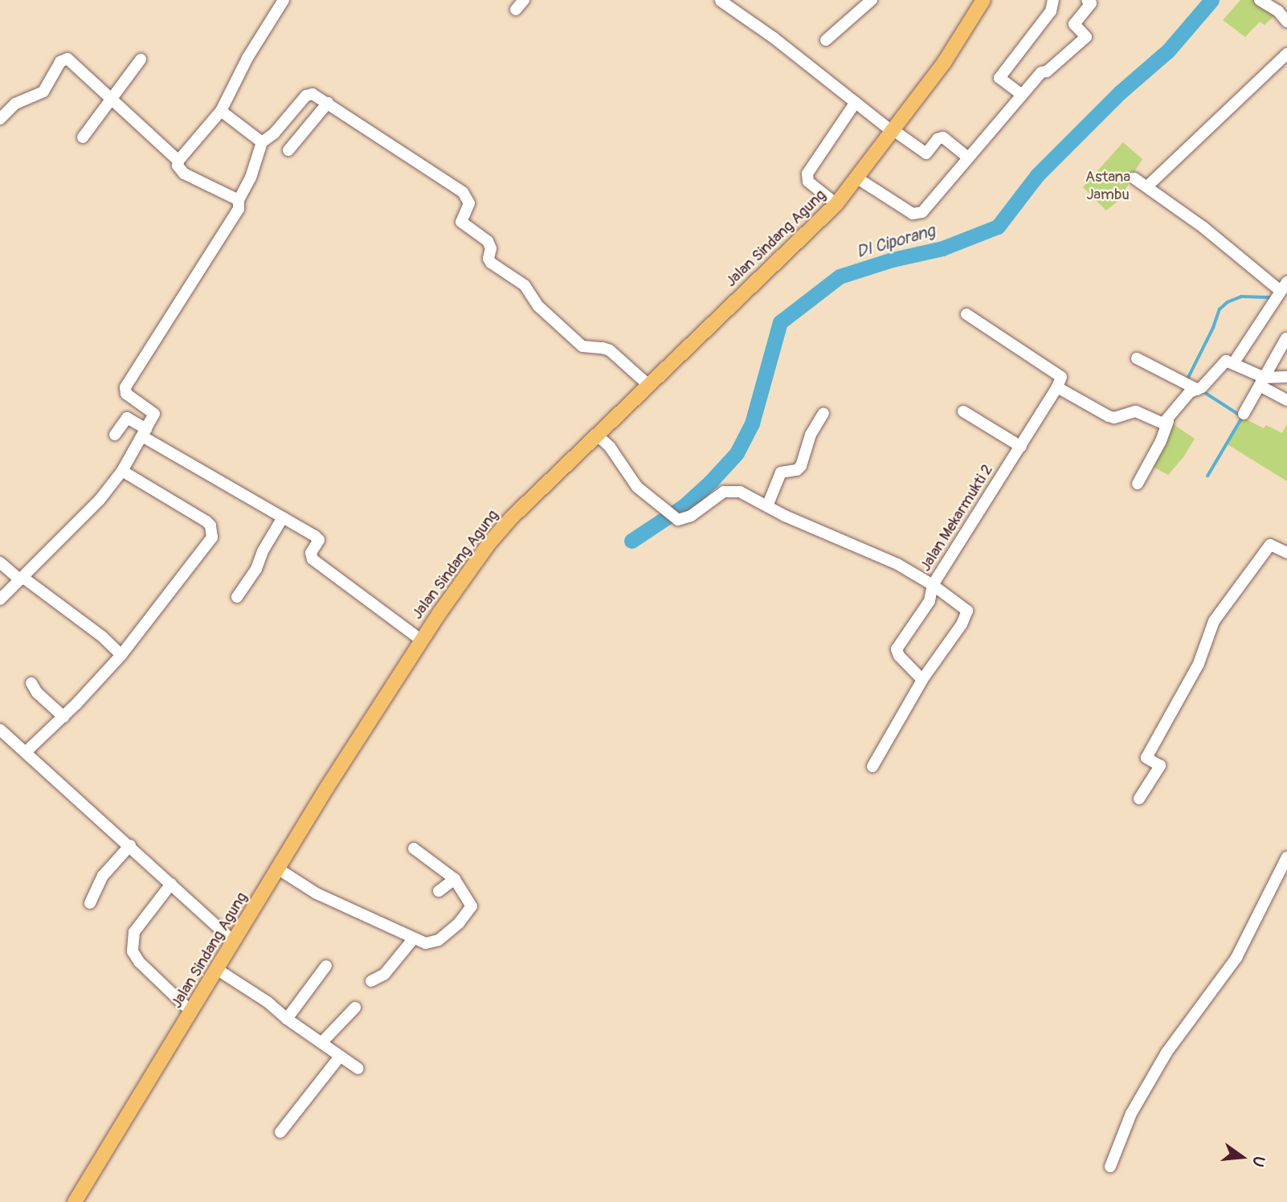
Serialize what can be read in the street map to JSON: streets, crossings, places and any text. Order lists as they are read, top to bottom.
{
  "streets": {
    "main road": ["Jalan Sindang Agung"],
    "street": ["Jalan Mekarmukti 2"]
  },
  "crossings": [
    ["Jalan Sindang Agung", "Jalan Mekarmukti 2"]
  ],
  "water": ["DI Ciporang"],
  "parks": ["Astana Jambu"],
  "north": "right"
}
